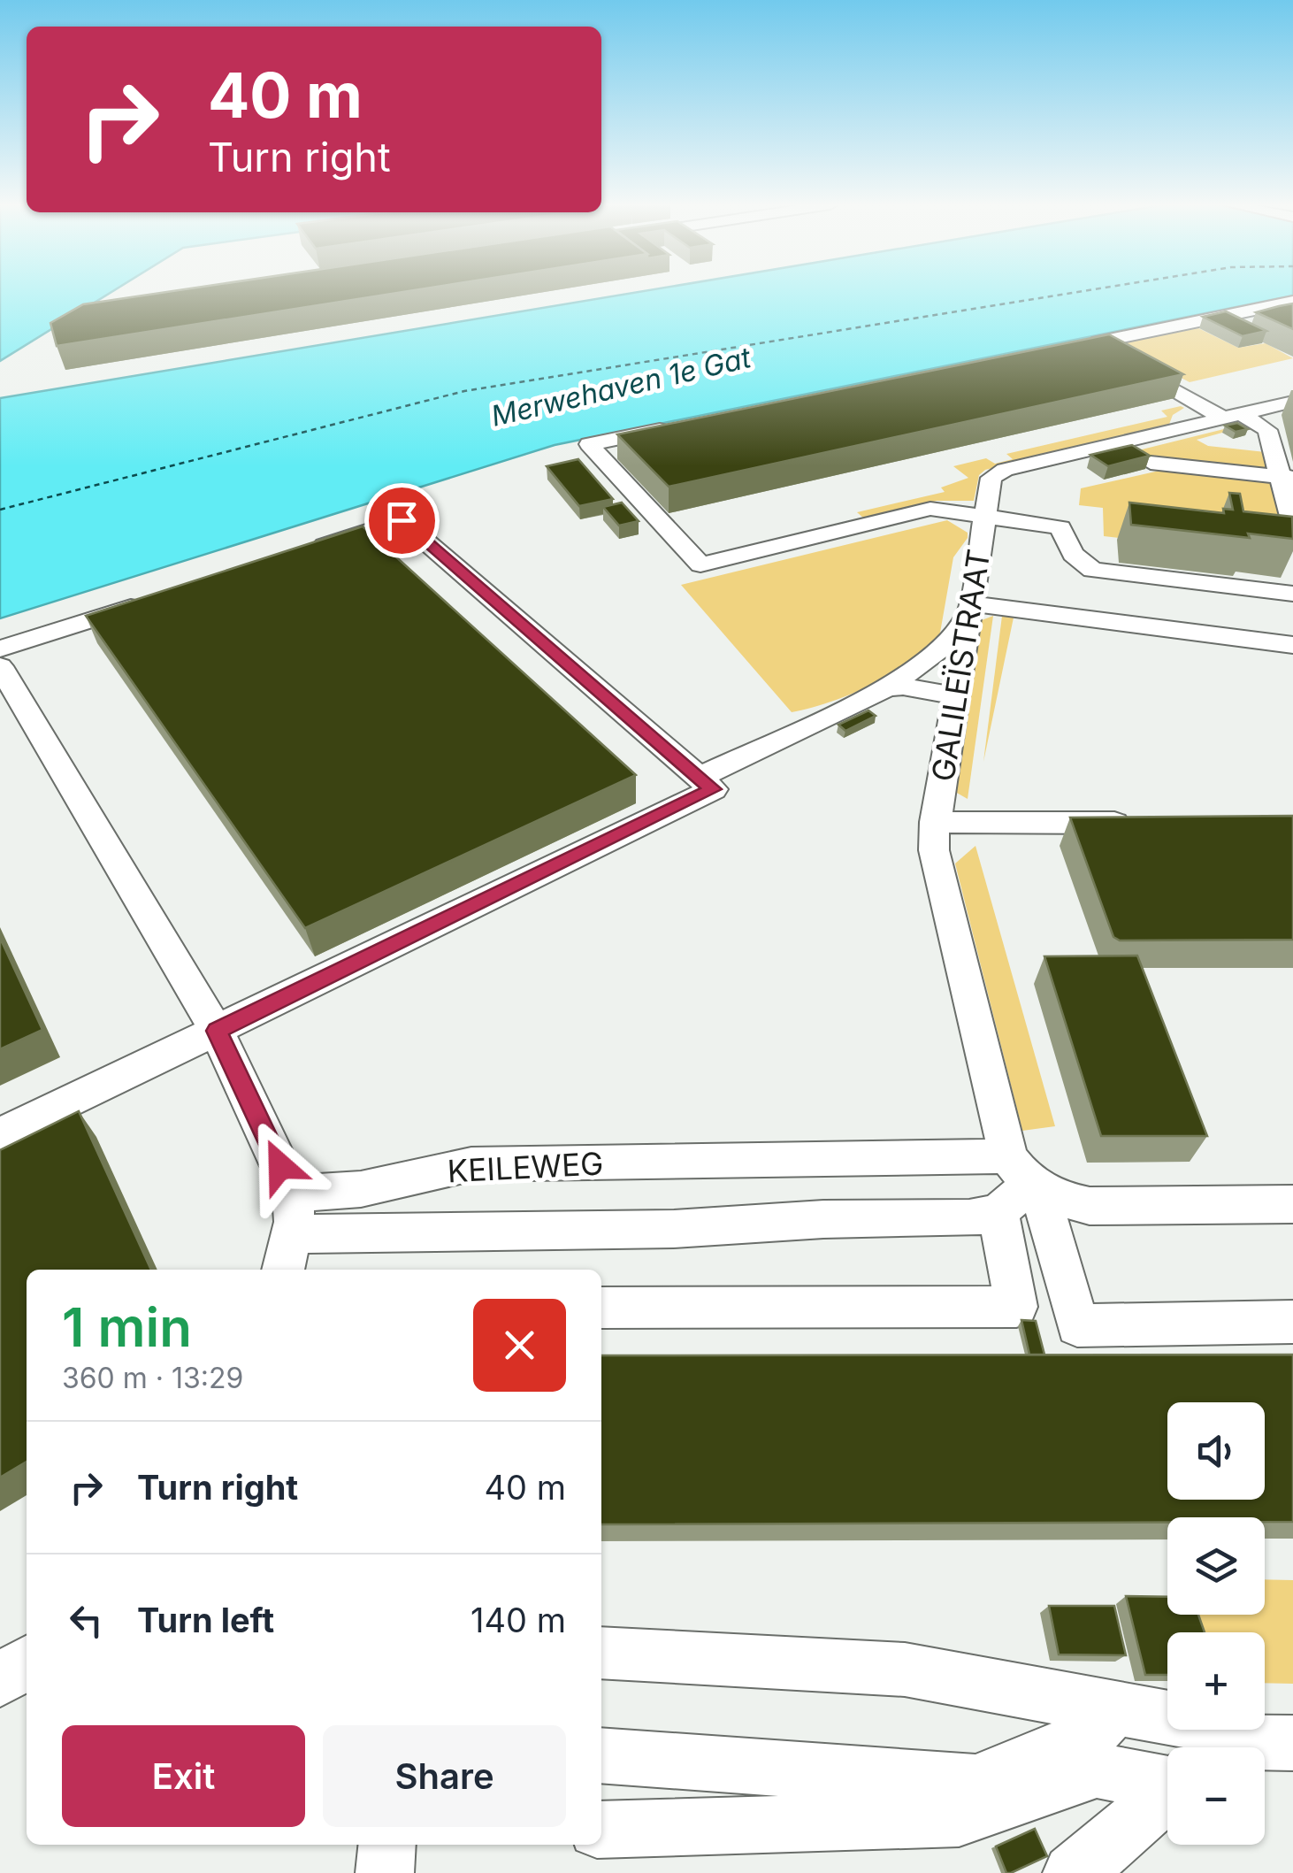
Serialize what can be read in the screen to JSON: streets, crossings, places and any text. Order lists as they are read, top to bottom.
{
  "streets": {
    "street": ["GALILEÏSTRAAT", "KEILEWEG"]
  },
  "crossings": [
    ["GALILEÏSTRAAT", "KEILEWEG"]
  ],
  "water": ["Merwehaven 1e Gat"],
  "page": {
    "turn": ["40 m", "Turn right"],
    "heading": ["1 min", "360 m · 13:29"],
    "map_buttons": ["+", "−"],
    "list": [
      {
        "name": "Turn right",
        "value": "40 m"
      },
      {
        "name": "Turn left",
        "value": "140 m"
      }
    ],
    "buttons": ["Exit", "Share"]
  }
}
